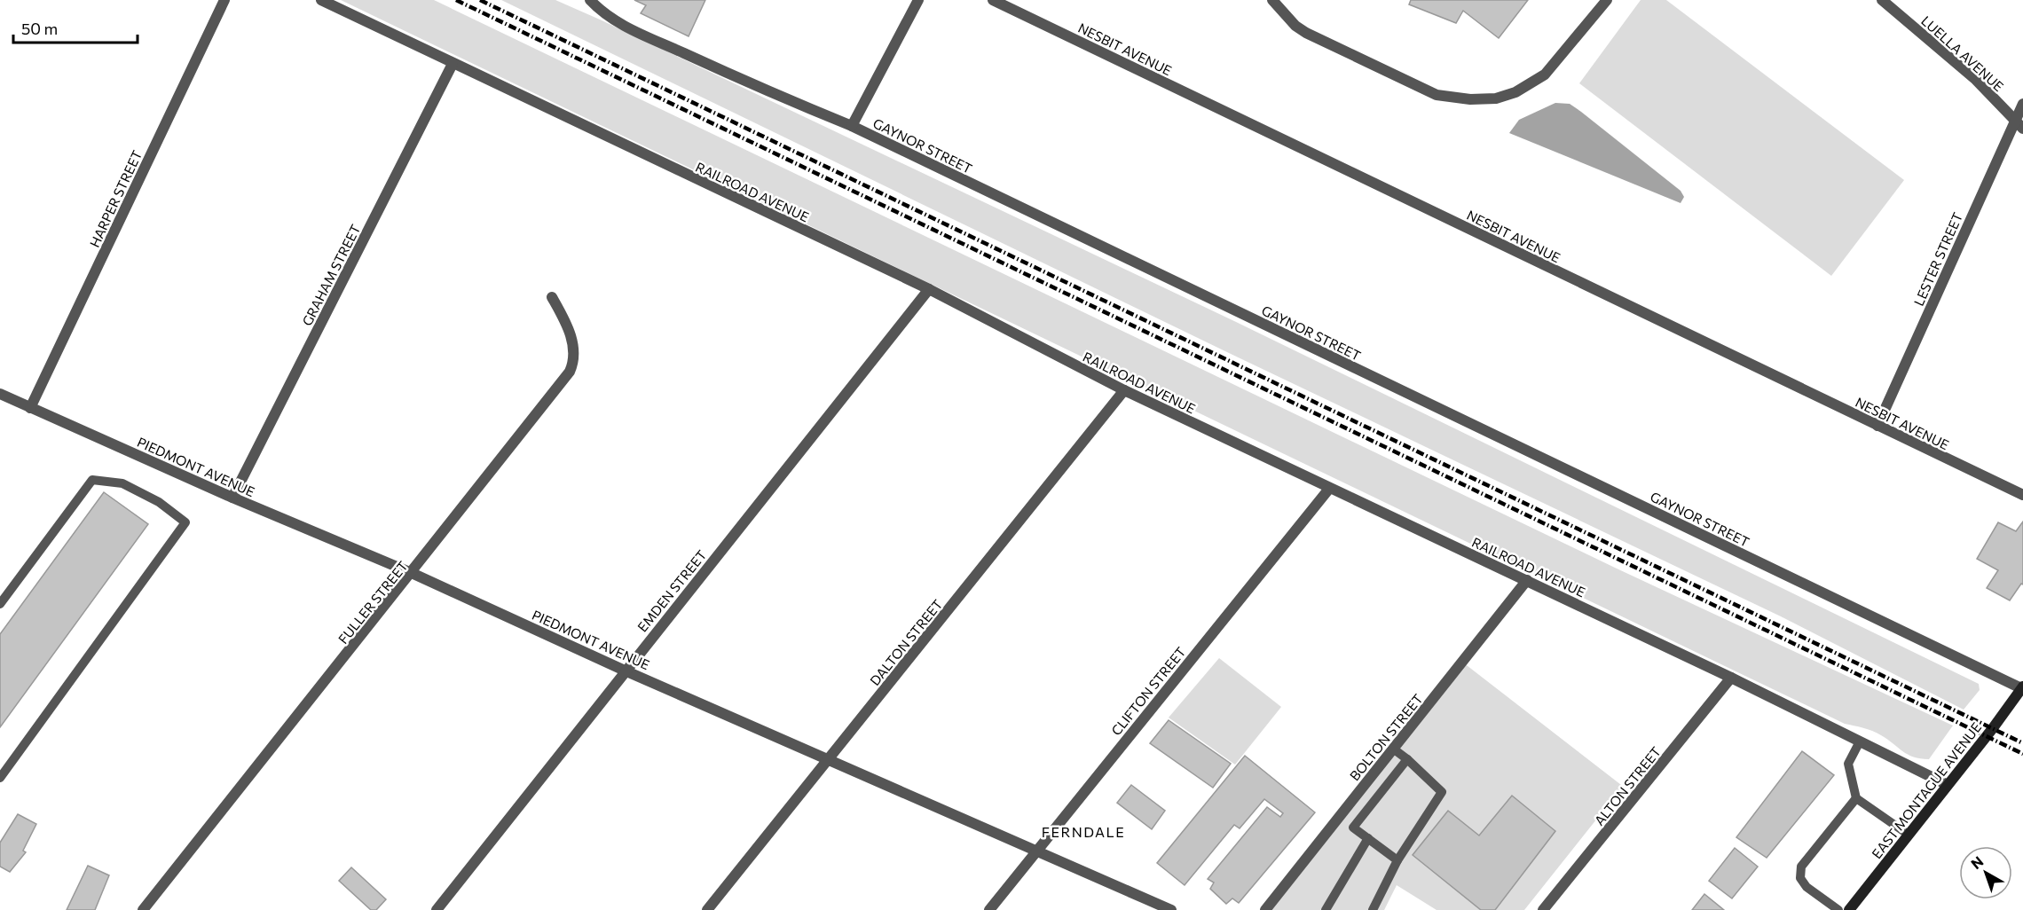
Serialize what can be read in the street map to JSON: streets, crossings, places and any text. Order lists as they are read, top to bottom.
{
  "streets": {
    "main road": ["EAST MONTAGUE AVENUE"],
    "street": [
      "NESBIT AVENUE",
      "LUELLA AVENUE",
      "GAYNOR STREET",
      "RAILROAD AVENUE",
      "HARPER STREET",
      "LESTER STREET",
      "GRAHAM STREET",
      "PIEDMONT AVENUE",
      "EMDEN STREET",
      "FULLER STREET",
      "DALTON STREET",
      "CLIFTON STREET",
      "BOLTON STREET",
      "ALTON STREET"
    ]
  },
  "crossings": [
    ["NESBIT AVENUE", "LESTER STREET"],
    ["LUELLA AVENUE", "LESTER STREET"],
    ["GAYNOR STREET", "EAST MONTAGUE AVENUE"],
    ["RAILROAD AVENUE", "GRAHAM STREET"],
    ["RAILROAD AVENUE", "EMDEN STREET"],
    ["RAILROAD AVENUE", "DALTON STREET"],
    ["RAILROAD AVENUE", "CLIFTON STREET"],
    ["RAILROAD AVENUE", "BOLTON STREET"],
    ["RAILROAD AVENUE", "ALTON STREET"],
    ["RAILROAD AVENUE", "EAST MONTAGUE AVENUE"],
    ["HARPER STREET", "PIEDMONT AVENUE"],
    ["GRAHAM STREET", "PIEDMONT AVENUE"],
    ["PIEDMONT AVENUE", "EMDEN STREET"],
    ["PIEDMONT AVENUE", "FULLER STREET"],
    ["PIEDMONT AVENUE", "DALTON STREET"],
    ["PIEDMONT AVENUE", "CLIFTON STREET"]
  ],
  "districts": ["FERNDALE"],
  "scale_bar": "50 m",
  "north": "top left"
}
